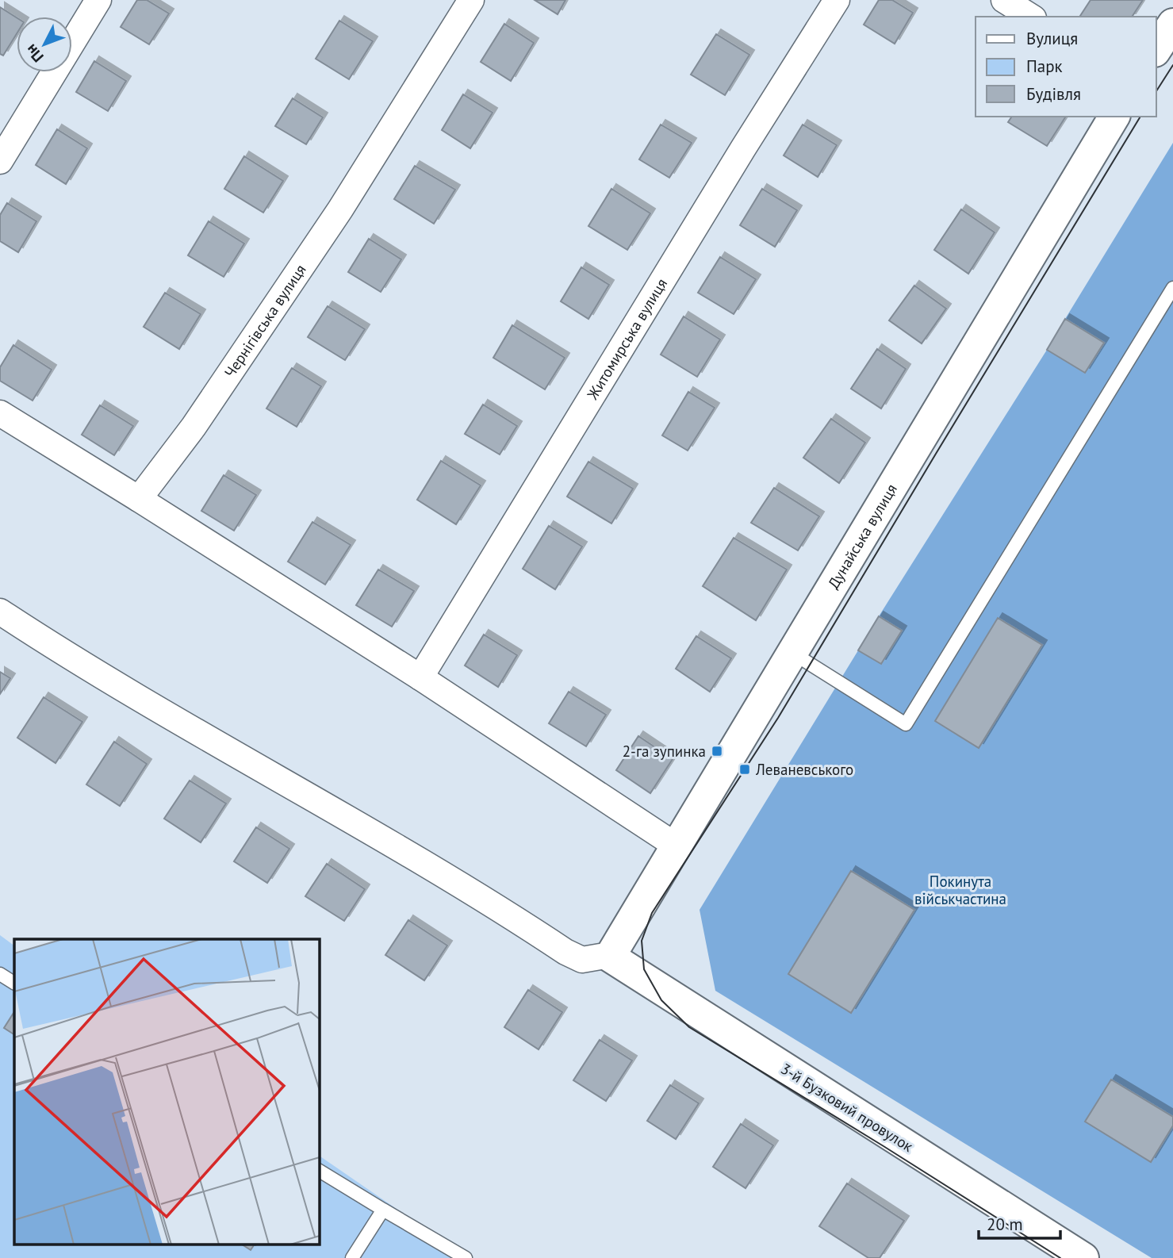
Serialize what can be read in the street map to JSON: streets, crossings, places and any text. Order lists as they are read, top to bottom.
{
  "streets": {
    "street": [
      "Чернігівська вулиця",
      "Житомирська вулиця",
      "Дунайська вулиця",
      "3-й Бузковий провулок"
    ]
  },
  "crossings": [
    ["Дунайська вулиця", "3-й Бузковий провулок"]
  ],
  "parks": ["Покинута військчастина"],
  "places": {
    "transit": ["2-га зупинка", "Леваневського"]
  },
  "legend": ["Вулиця", "Парк", "Будівля"],
  "scale_bar": "20 m",
  "north": "bottom left"
}
